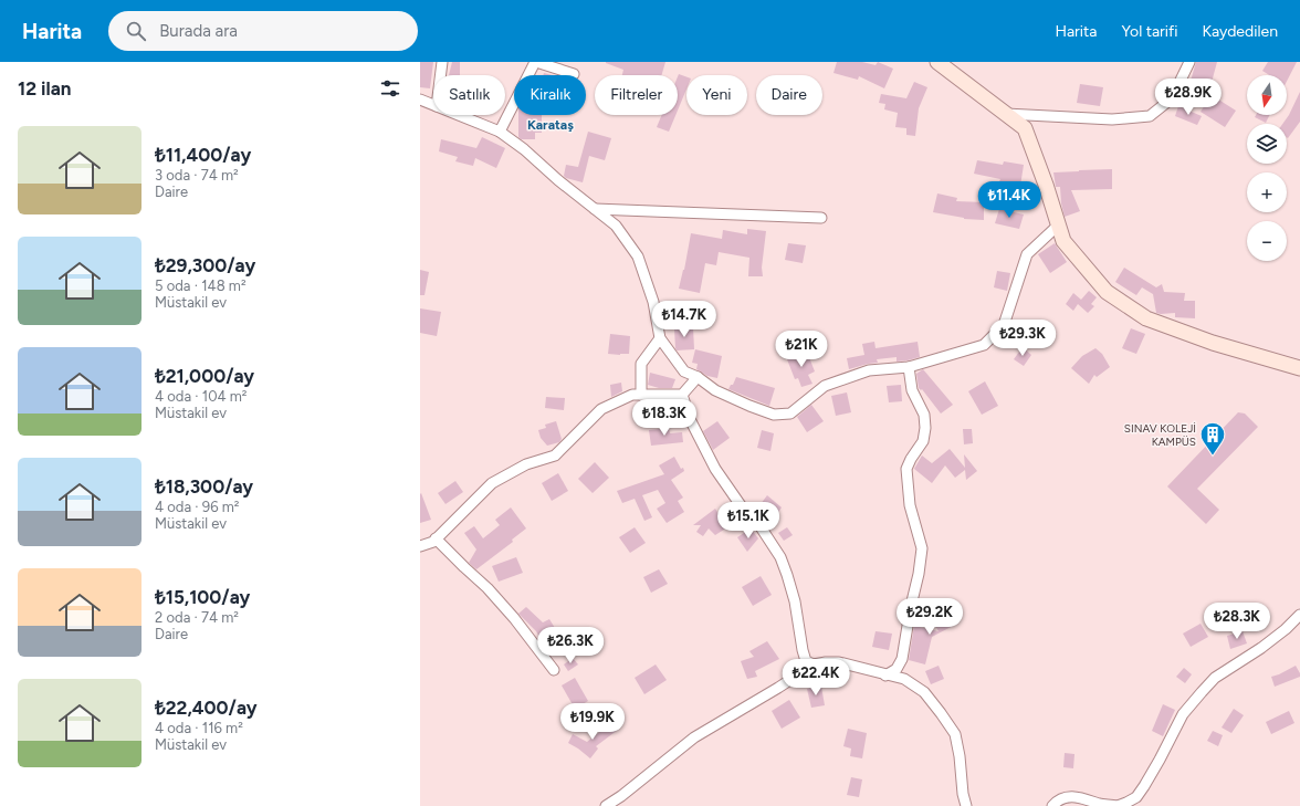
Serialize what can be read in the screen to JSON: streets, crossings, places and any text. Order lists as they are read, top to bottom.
{
  "districts": ["Karataş"],
  "places": {
    "building": ["SINAV KOLEJİ KAMPÜS"]
  },
  "north": "bottom",
  "page": {
    "header": "Harita",
    "search": "Burada ara",
    "nav": ["Harita", "Yol tarifi", "Kaydedilen"],
    "heading": "12 ilan",
    "map_buttons": ["+", "−"],
    "chip": [
      "Satılık",
      "Kiralık",
      "Filtreler",
      "Yeni",
      "Daire"
    ],
    "price": [
      "₺28.9K",
      "₺11.4K",
      "₺14.7K",
      "₺29.3K",
      "₺21K",
      "₺18.3K",
      "₺15.1K",
      "₺29.2K",
      "₺28.3K",
      "₺26.3K",
      "₺22.4K",
      "₺19.9K"
    ],
    "list": [
      {
        "name": "₺11,400/ay",
        "note": "3 oda · 74 m² · Daire"
      },
      {
        "name": "₺29,300/ay",
        "note": "5 oda · 148 m² · Müstakil ev"
      },
      {
        "name": "₺21,000/ay",
        "note": "4 oda · 104 m² · Müstakil ev"
      },
      {
        "name": "₺18,300/ay",
        "note": "4 oda · 96 m² · Müstakil ev"
      },
      {
        "name": "₺15,100/ay",
        "note": "2 oda · 74 m² · Daire"
      },
      {
        "name": "₺22,400/ay",
        "note": "4 oda · 116 m² · Müstakil ev"
      }
    ]
  }
}
